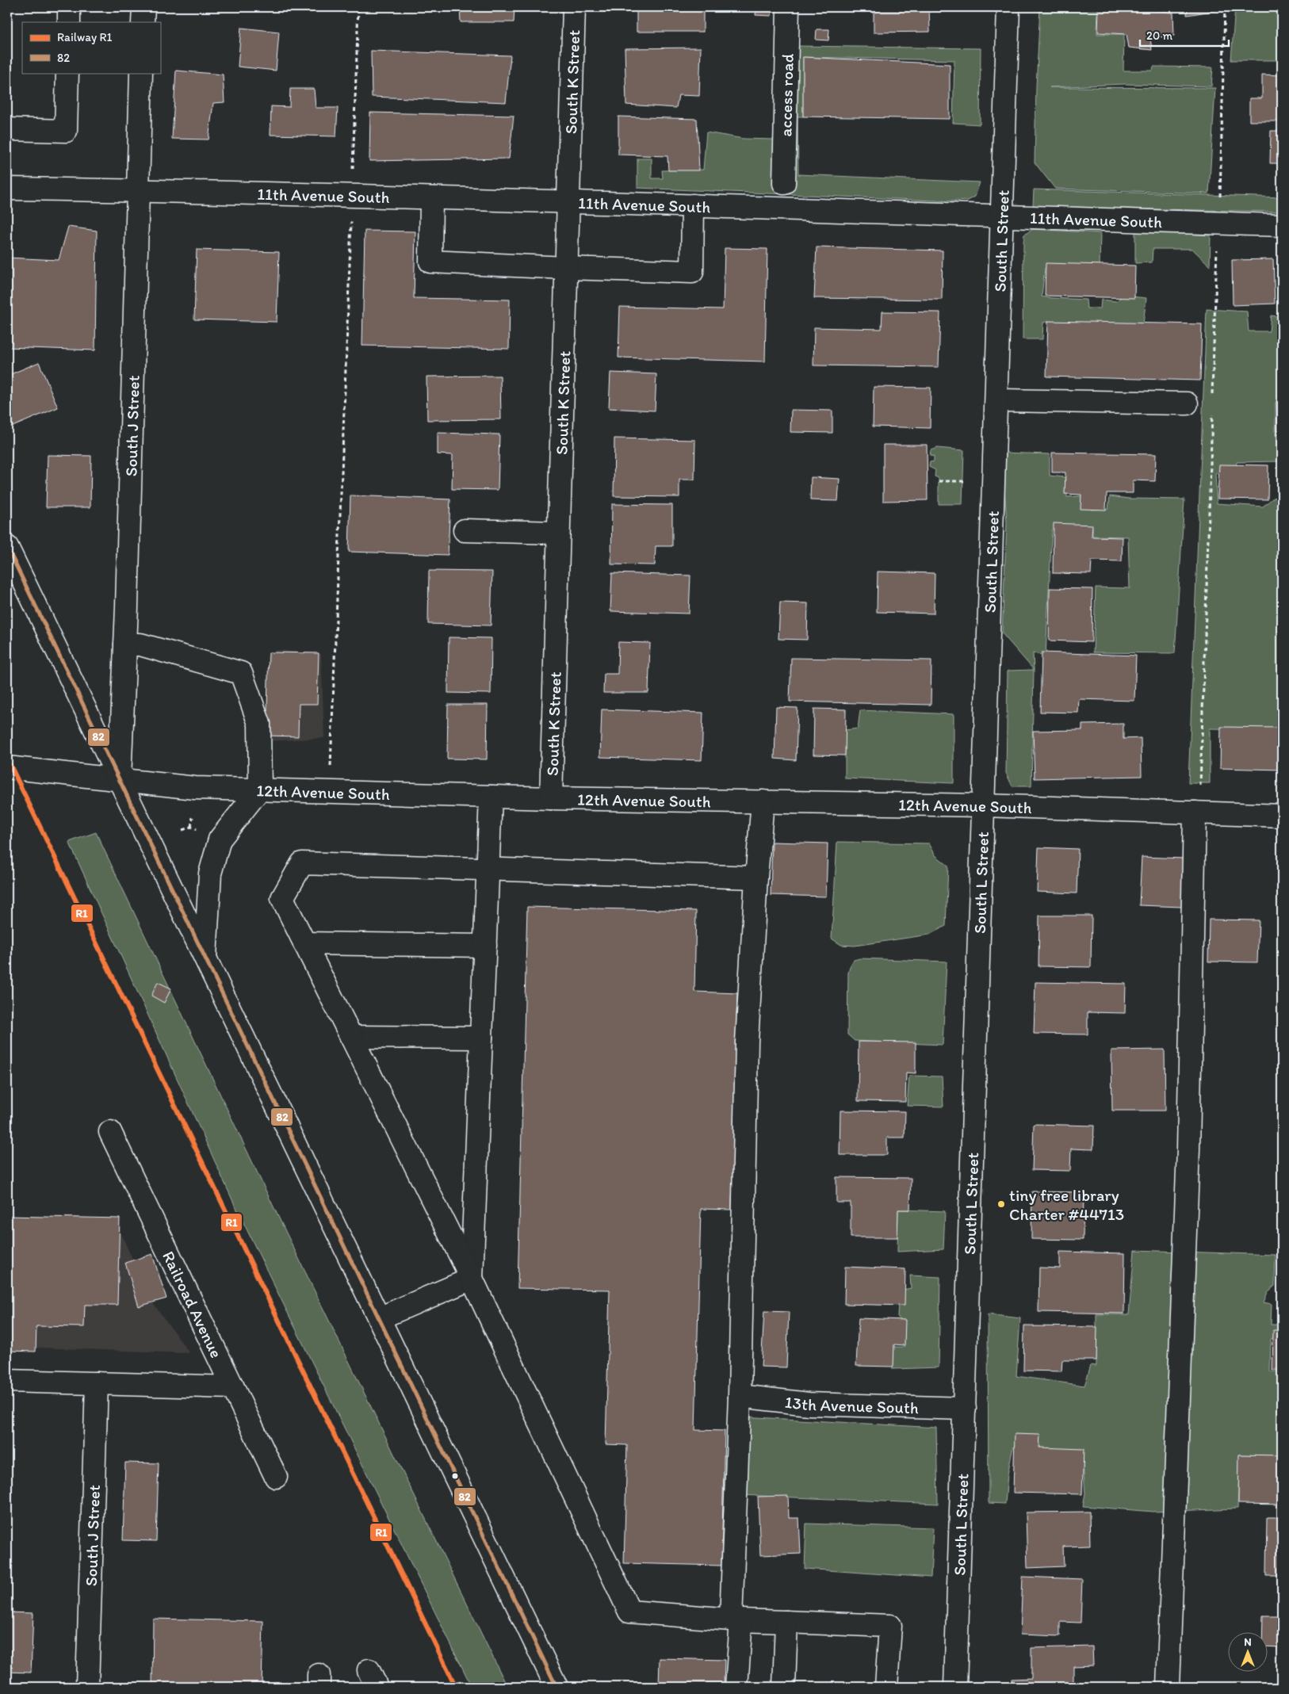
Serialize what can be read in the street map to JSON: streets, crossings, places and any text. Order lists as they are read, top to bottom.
{
  "streets": {
    "street": [
      "South K Street",
      "access road",
      "11th Avenue South",
      "South L Street",
      "South J Street",
      "12th Avenue South",
      "Railroad Avenue",
      "13th Avenue South"
    ]
  },
  "crossings": [
    ["South K Street", "11th Avenue South"],
    ["South K Street", "12th Avenue South"],
    ["11th Avenue South", "South L Street"],
    ["11th Avenue South", "South J Street"],
    ["South L Street", "12th Avenue South"],
    ["South L Street", "13th Avenue South"],
    ["South J Street", "12th Avenue South"]
  ],
  "places": ["tiny free library Charter #44713"],
  "lines": ["transit line 82", "rail line R1"],
  "legend": ["Railway R1", "82"],
  "scale_bar": "20 m",
  "north": "top"
}
